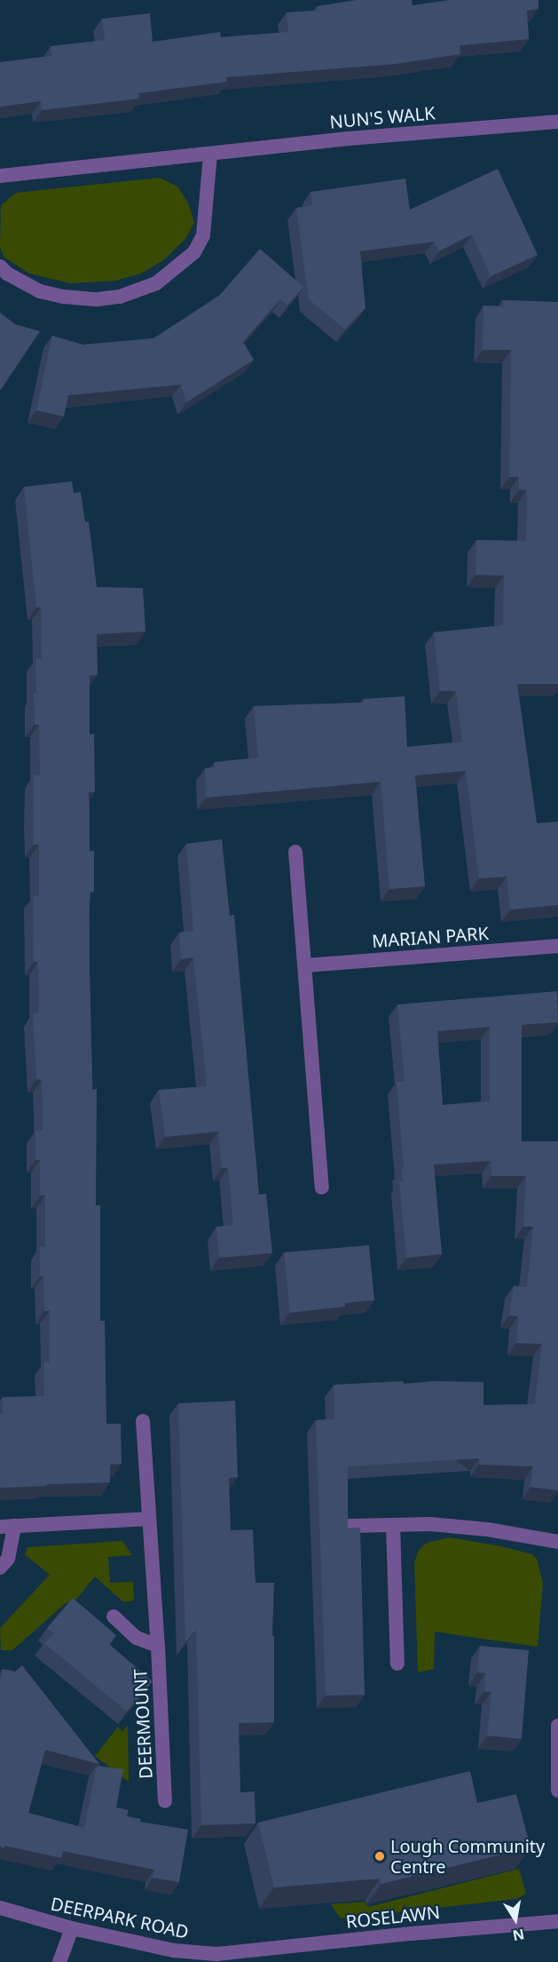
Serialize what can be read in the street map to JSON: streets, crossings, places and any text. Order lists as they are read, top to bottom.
{
  "streets": {
    "street": [
      "NUN'S WALK",
      "MARIAN PARK",
      "DEERMOUNT",
      "ROSELAWN",
      "DEERPARK ROAD"
    ]
  },
  "crossings": [
    ["ROSELAWN", "DEERPARK ROAD"]
  ],
  "places": ["Lough Community Centre"],
  "north": "bottom"
}
